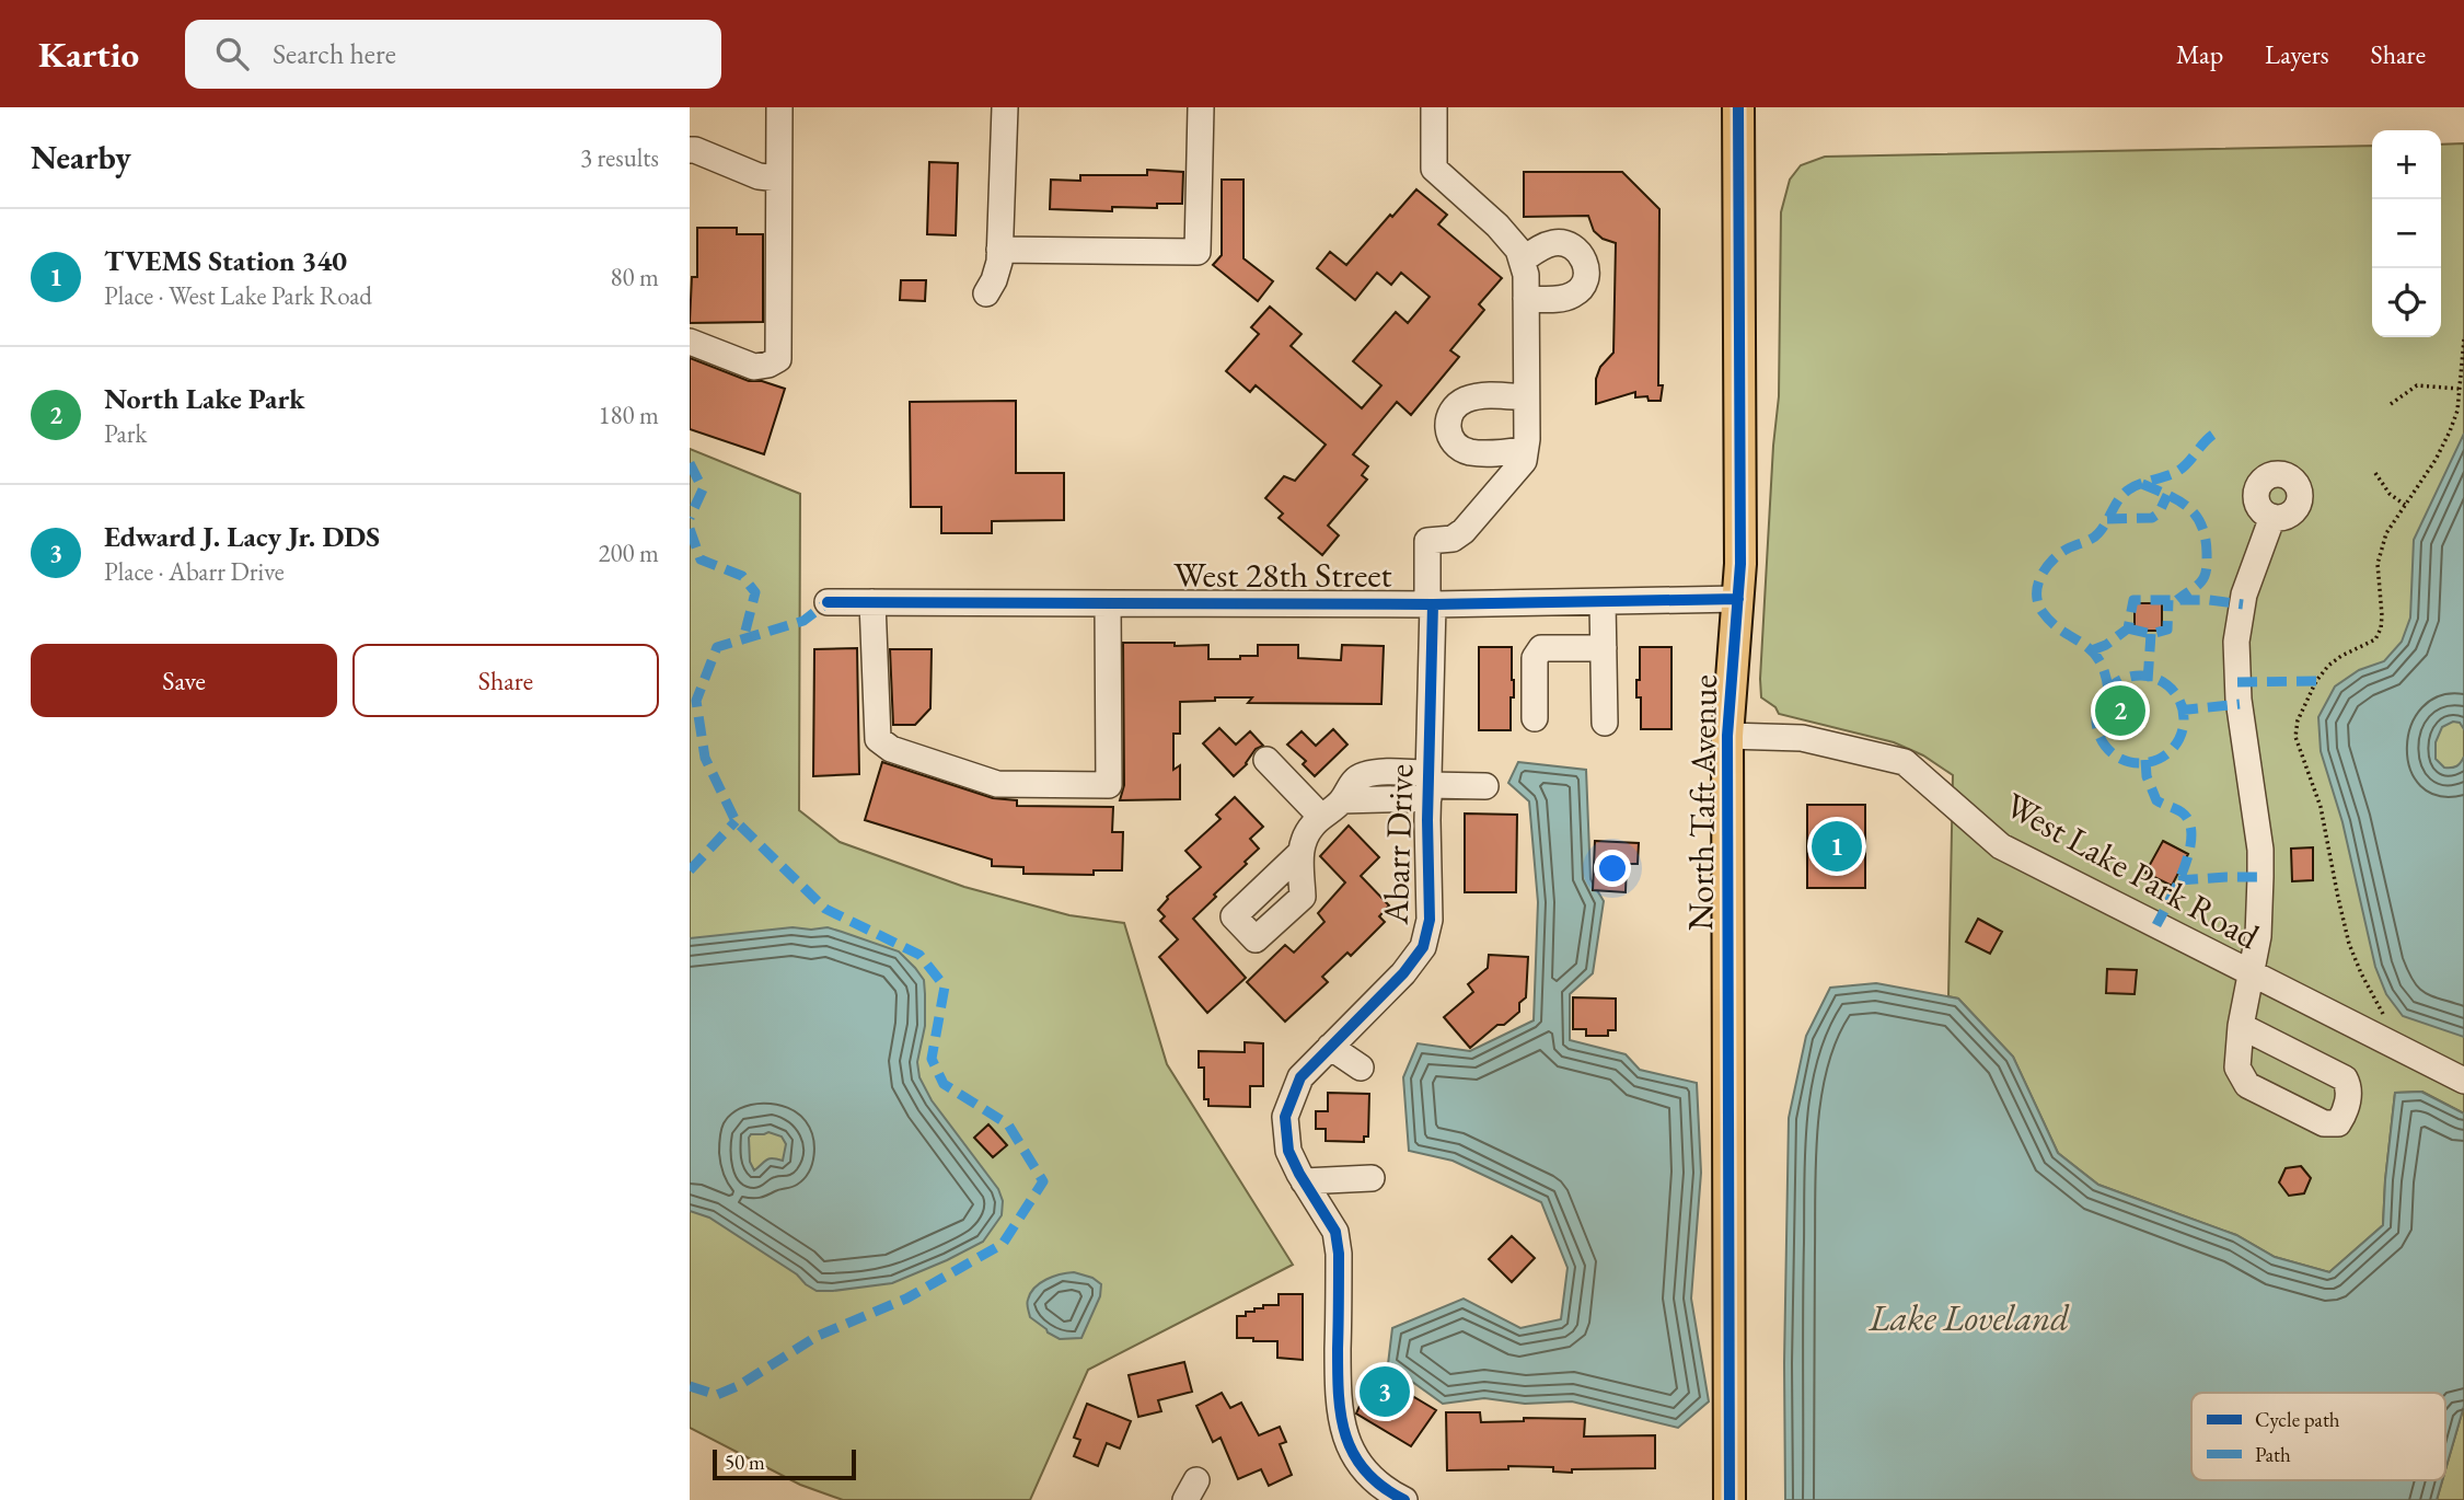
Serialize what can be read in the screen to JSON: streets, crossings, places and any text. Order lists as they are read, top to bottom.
{
  "streets": {
    "main road": ["North Taft Avenue"],
    "street": ["West 28th Street", "Abarr Drive", "West Lake Park Road"]
  },
  "crossings": [
    ["West 28th Street", "North Taft Avenue"],
    ["West 28th Street", "Abarr Drive"],
    ["North Taft Avenue", "West Lake Park Road"]
  ],
  "water": ["Lake Loveland"],
  "legend": ["Cycle path", "Path"],
  "scale_bar": "50 m",
  "page": {
    "header": "Kartio",
    "search": "Search here",
    "nav": ["Map", "Layers", "Share"],
    "heading": ["Nearby", "3 results"],
    "map_buttons": ["+", "−"],
    "list": [
      {
        "mark": "1",
        "name": "TVEMS Station 340",
        "note": "Place · West Lake Park Road",
        "value": "80 m"
      },
      {
        "mark": "2",
        "name": "North Lake Park",
        "note": "Park",
        "value": "180 m"
      },
      {
        "mark": "3",
        "name": "Edward J. Lacy Jr. DDS",
        "note": "Place · Abarr Drive",
        "value": "200 m"
      }
    ],
    "buttons": ["Save", "Share"],
    "pins": ["2", "1", "3"],
    "scale": "50 m"
  }
}
